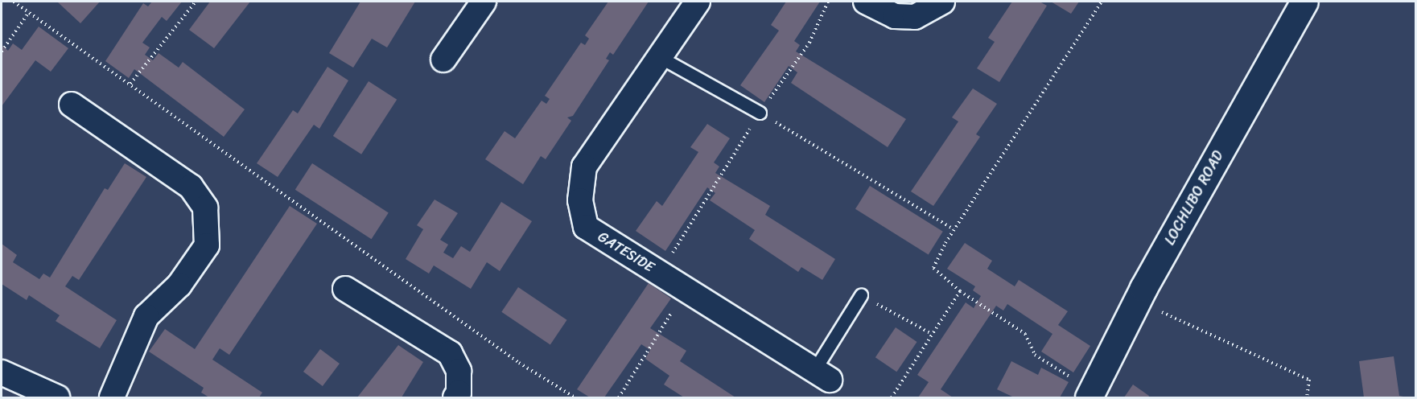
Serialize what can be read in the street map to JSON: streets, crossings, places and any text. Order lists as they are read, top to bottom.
{
  "streets": {
    "street": ["LOCHLIBO ROAD", "GATESIDE"]
  }
}
